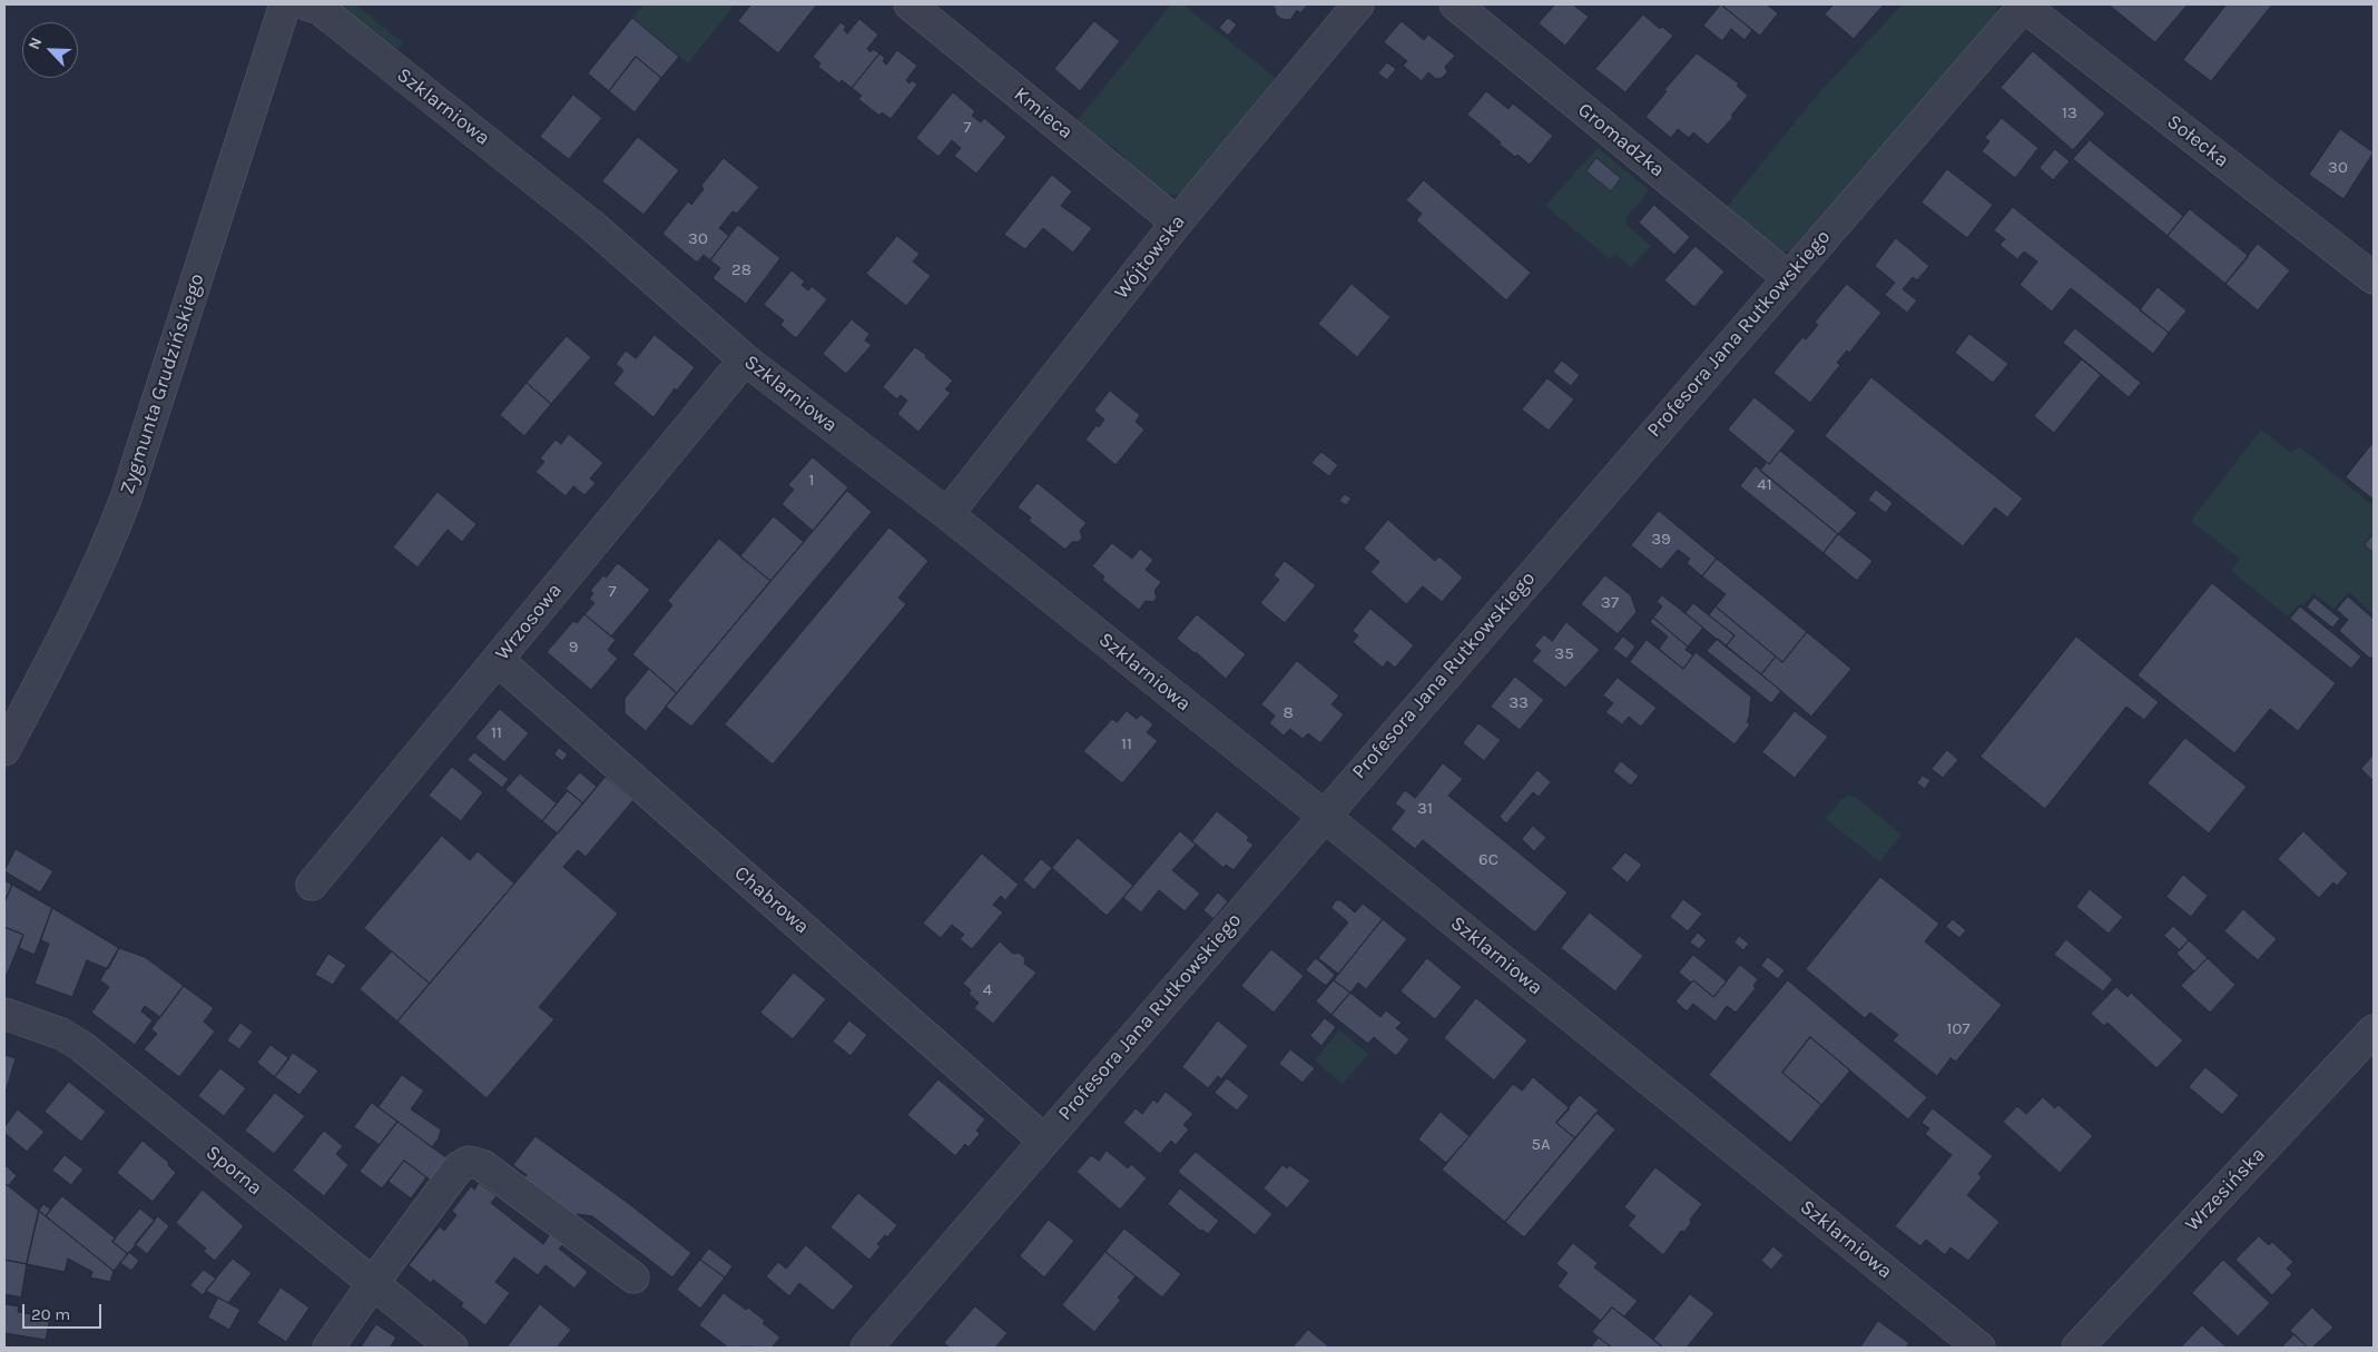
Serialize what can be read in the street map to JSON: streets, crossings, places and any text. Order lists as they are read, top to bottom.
{
  "streets": {
    "street": [
      "Szklarniowa",
      "Kmieca",
      "Gromadzka",
      "Sołecka",
      "Wójtowska",
      "Profesora Jana Rutkowskiego",
      "Zygmunta Grudzińskiego",
      "Wrzosowa",
      "Chabrowa",
      "Sporna",
      "Wrzesińska"
    ]
  },
  "crossings": [
    ["Szklarniowa", "Wójtowska"],
    ["Szklarniowa", "Profesora Jana Rutkowskiego"],
    ["Szklarniowa", "Wrzosowa"],
    ["Kmieca", "Wójtowska"],
    ["Gromadzka", "Profesora Jana Rutkowskiego"],
    ["Sołecka", "Profesora Jana Rutkowskiego"],
    ["Profesora Jana Rutkowskiego", "Chabrowa"],
    ["Wrzosowa", "Chabrowa"]
  ],
  "house_numbers": [
    "13",
    "7",
    "30",
    "30",
    "28",
    "1",
    "41",
    "39",
    "7",
    "37",
    "9",
    "35",
    "33",
    "8",
    "11",
    "11",
    "31",
    "6C",
    "4",
    "107",
    "5A"
  ],
  "scale_bar": "20 m",
  "north": "top left"
}
